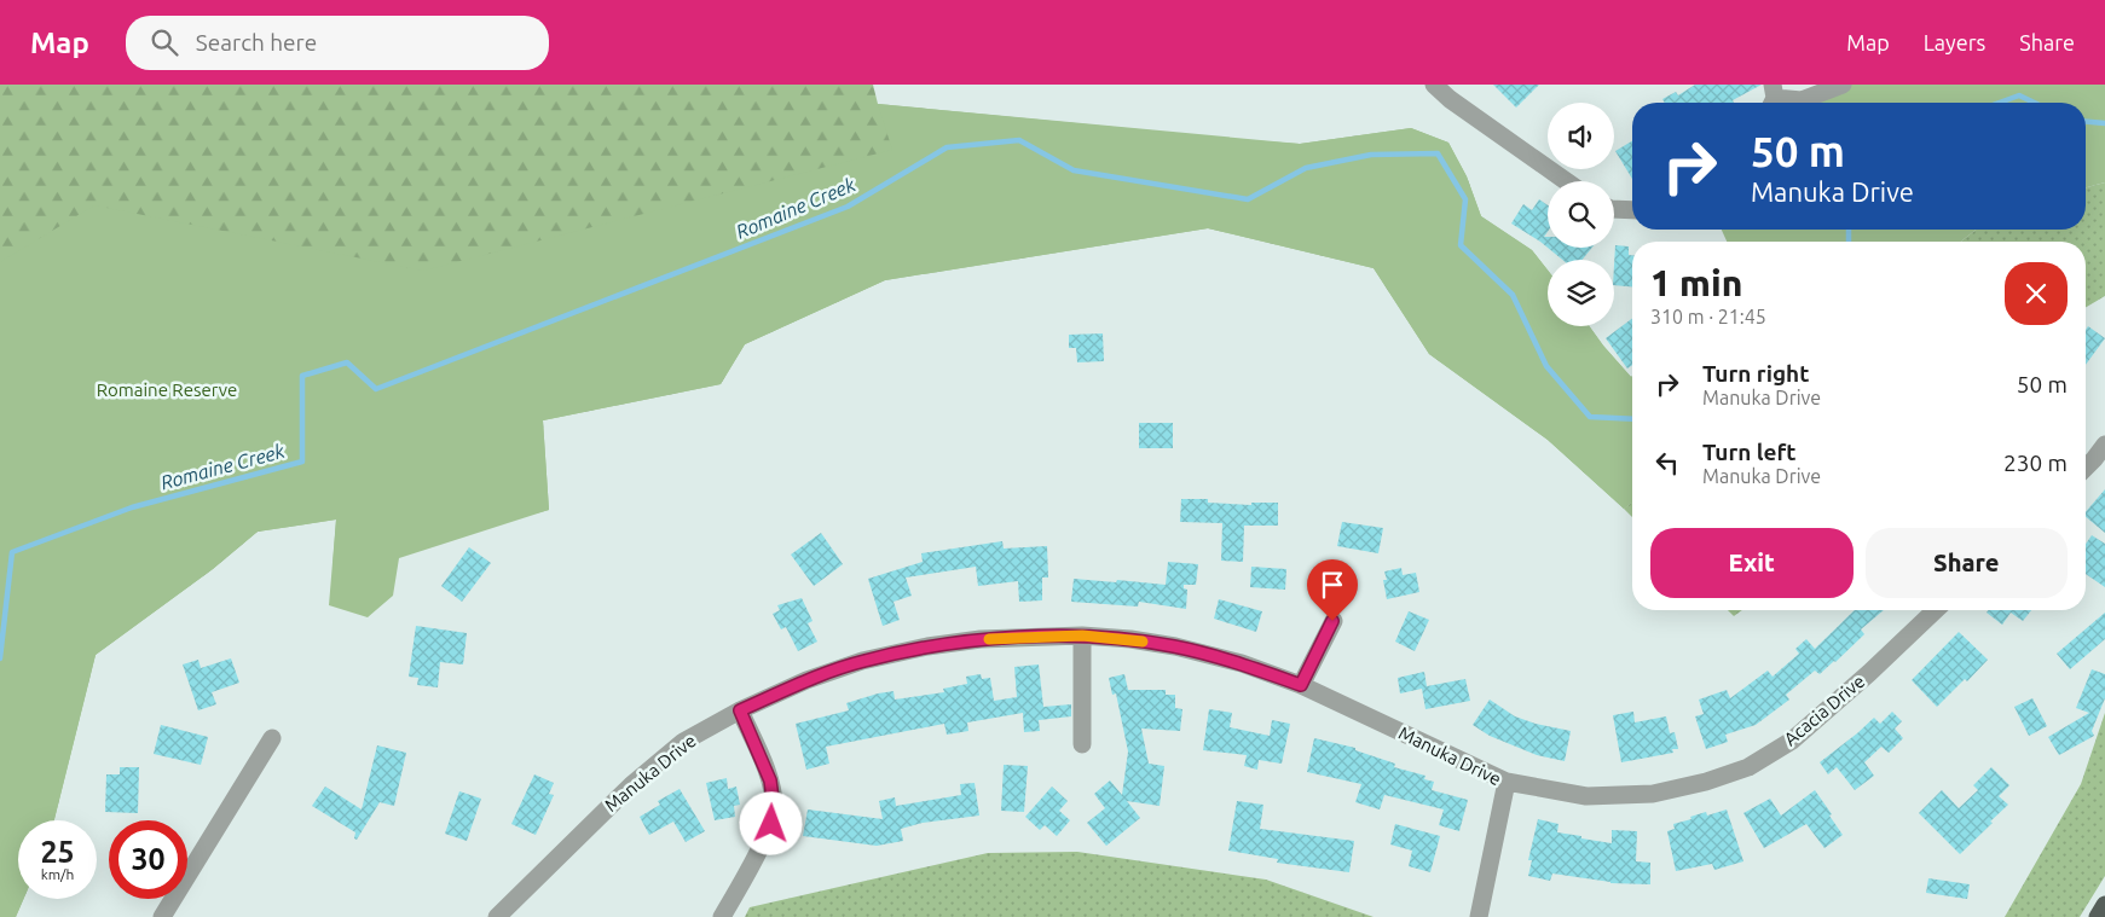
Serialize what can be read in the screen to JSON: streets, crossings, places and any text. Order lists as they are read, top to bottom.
{
  "streets": {
    "street": ["Acacia Drive", "Manuka Drive"]
  },
  "crossings": [
    ["Acacia Drive", "Manuka Drive"]
  ],
  "water": ["Romaine Creek"],
  "parks": ["Romaine Reserve"],
  "page": {
    "header": "Map",
    "search": "Search here",
    "nav": ["Map", "Layers", "Share"],
    "turn": ["50 m", "Manuka Drive"],
    "heading": ["1 min", "310 m · 21:45"],
    "list": [
      {
        "name": "Turn right",
        "note": "Manuka Drive",
        "value": "50 m"
      },
      {
        "name": "Turn left",
        "note": "Manuka Drive",
        "value": "230 m"
      }
    ],
    "buttons": ["Exit", "Share"],
    "speed": "25 km/h",
    "limit": "30"
  }
}
